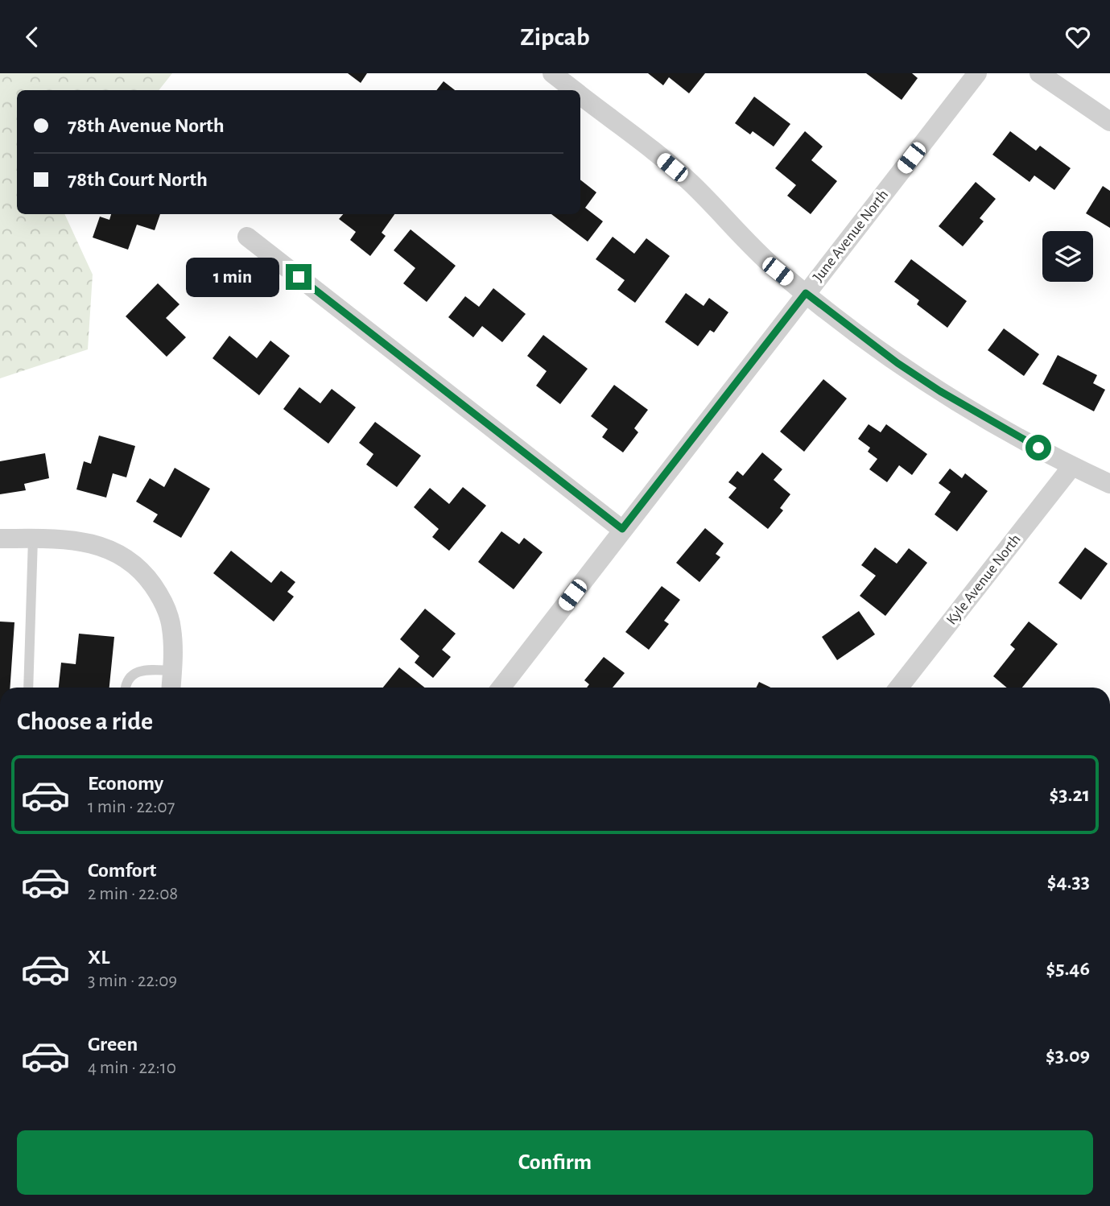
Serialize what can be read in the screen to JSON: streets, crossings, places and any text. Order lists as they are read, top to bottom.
{
  "streets": {
    "street": ["June Avenue North", "Kyle Avenue North"]
  },
  "page": {
    "header": "Zipcab",
    "banner": ["78th Avenue North", "78th Court North"],
    "bubble": "1 min",
    "heading": "Choose a ride",
    "list": [
      {
        "name": "Economy",
        "note": "1 min · 22:07",
        "value": "$3.21"
      },
      {
        "name": "Comfort",
        "note": "2 min · 22:08",
        "value": "$4.33"
      },
      {
        "name": "XL",
        "note": "3 min · 22:09",
        "value": "$5.46"
      },
      {
        "name": "Green",
        "note": "4 min · 22:10",
        "value": "$3.09"
      }
    ],
    "buttons": "Confirm"
  }
}
